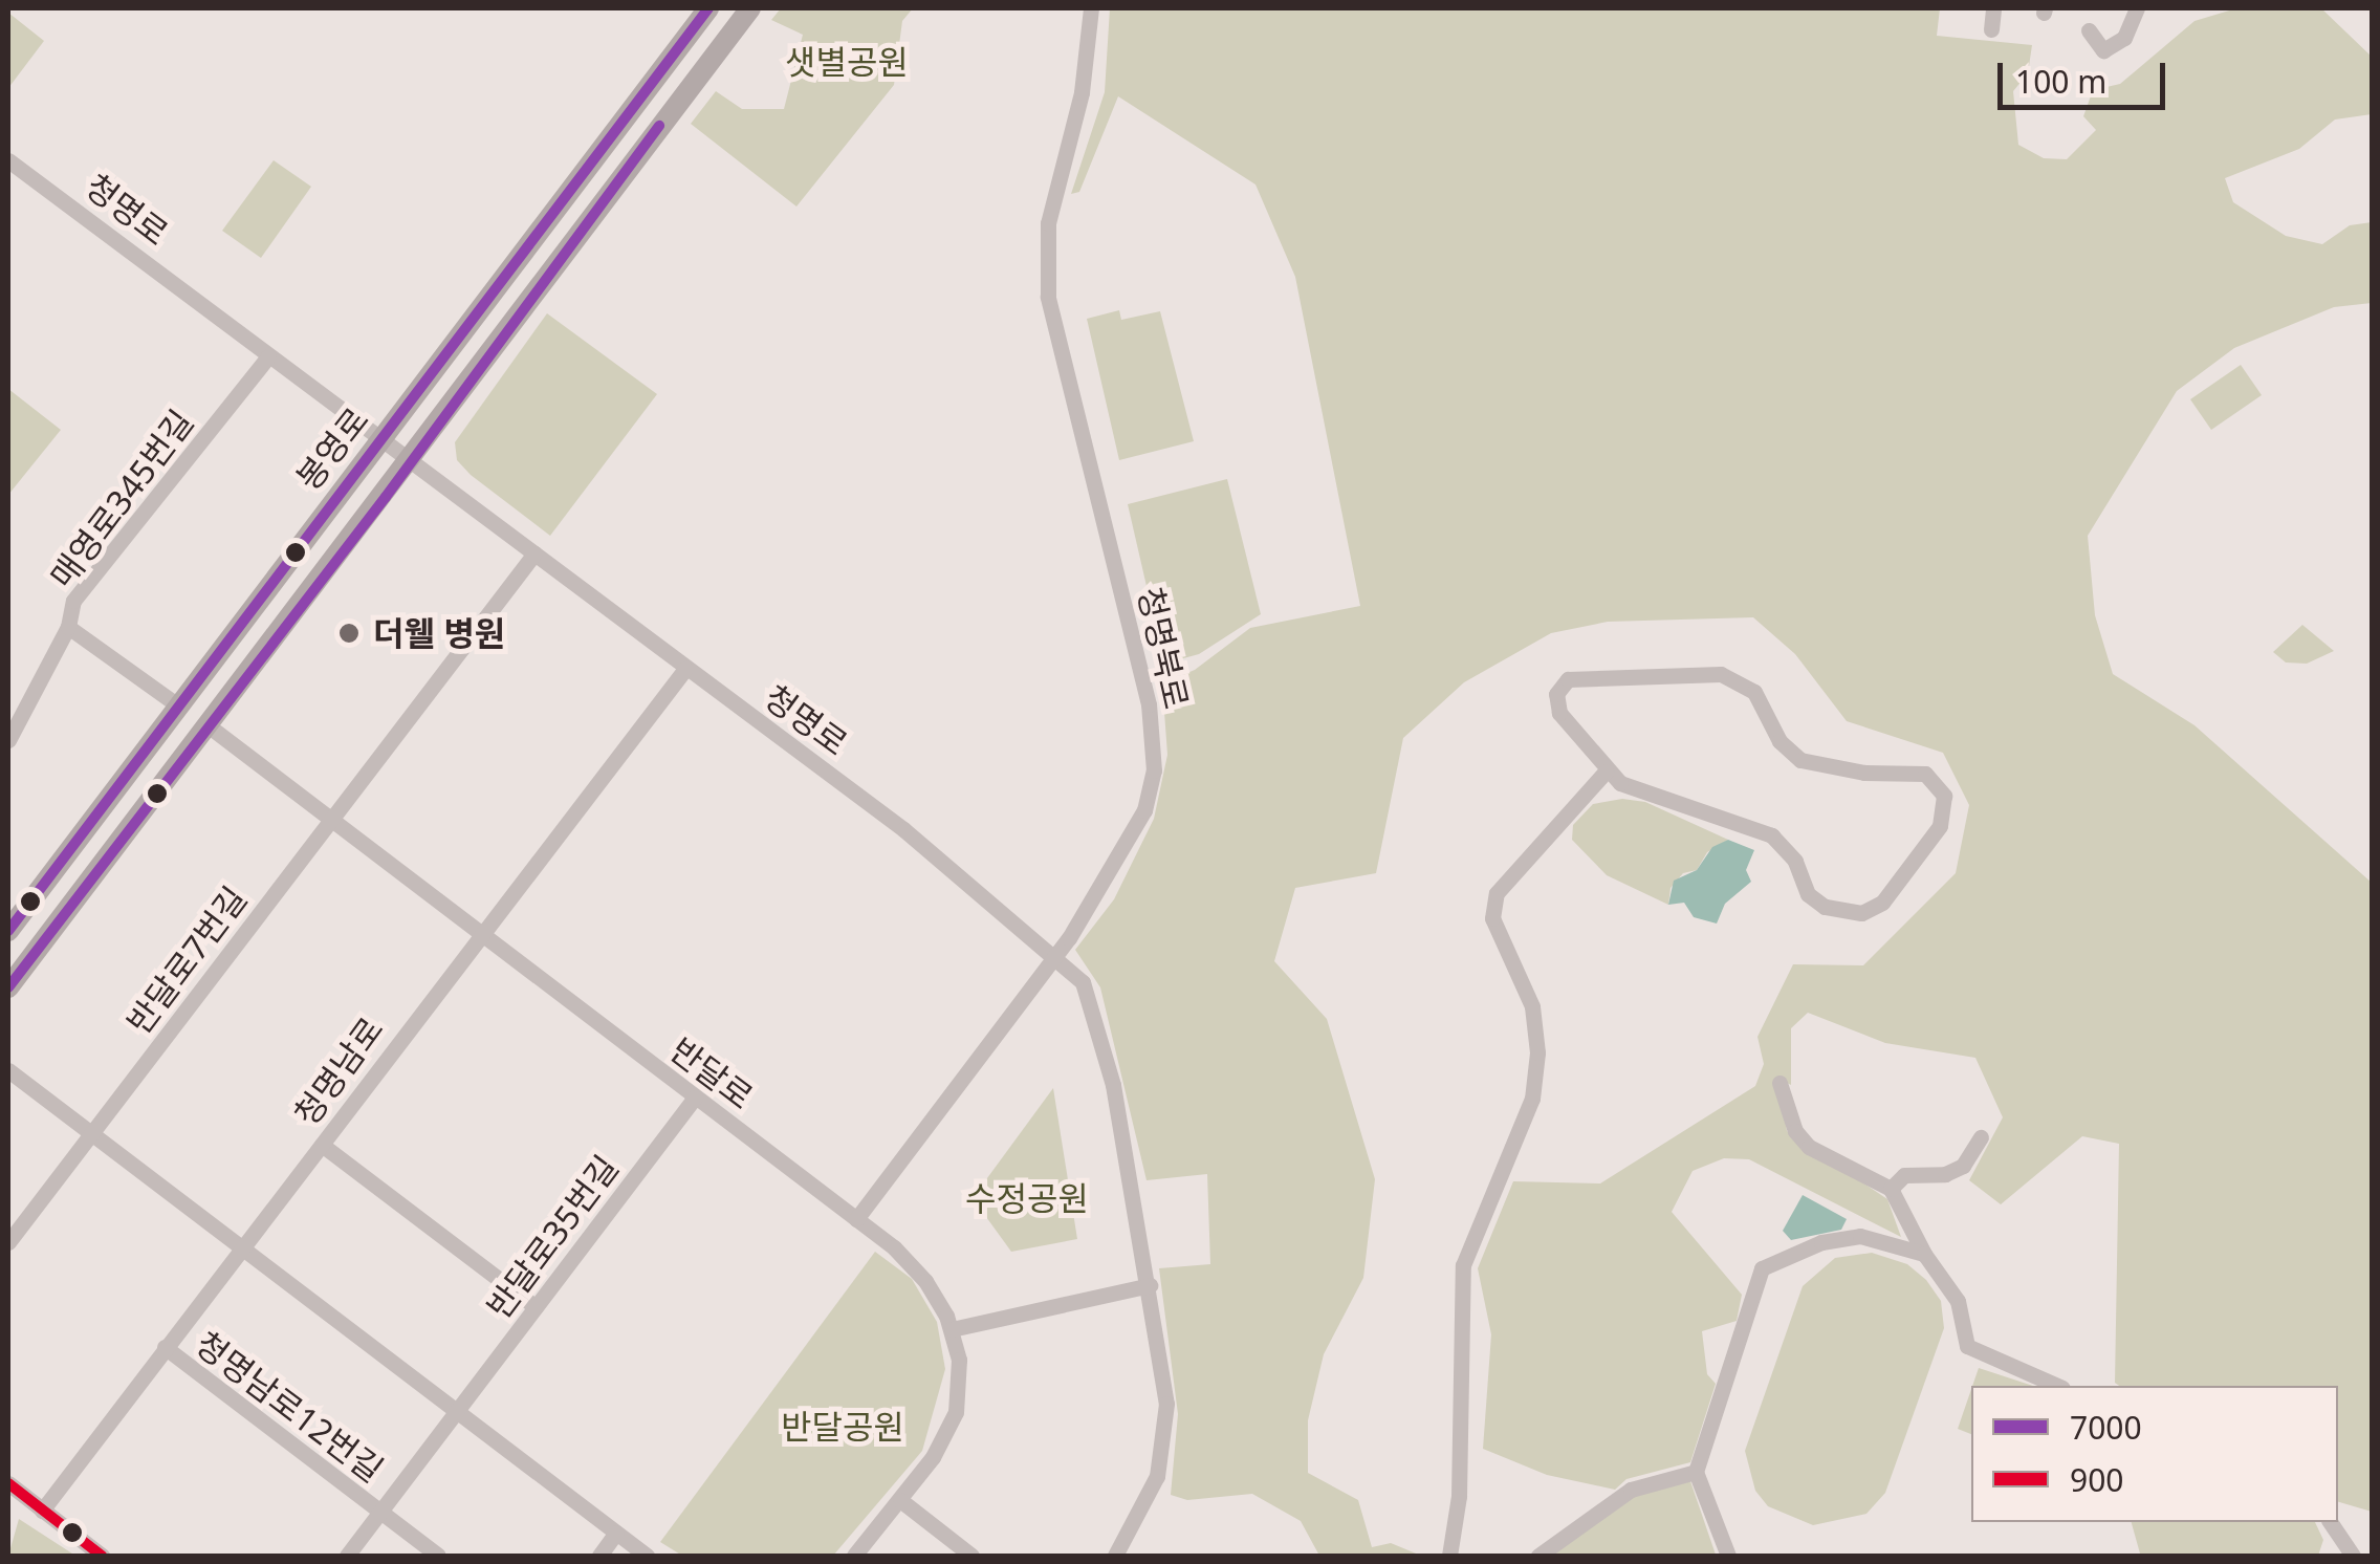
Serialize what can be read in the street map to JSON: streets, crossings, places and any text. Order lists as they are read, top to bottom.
{
  "streets": {
    "main road": ["봉영로"],
    "street": [
      "청명로",
      "매영로345번길",
      "청명북로",
      "반달로7번길",
      "청명남로",
      "반달로",
      "반달로35번길",
      "청명남로12번길"
    ]
  },
  "crossings": [
    ["청명로", "봉영로"],
    ["청명로", "매영로345번길"],
    ["청명로", "청명북로"],
    ["청명로", "반달로7번길"],
    ["청명로", "청명남로"],
    ["봉영로", "반달로"],
    ["청명북로", "반달로"],
    ["반달로7번길", "반달로"],
    ["청명남로", "반달로"],
    ["청명남로", "청명남로12번길"],
    ["반달로", "반달로35번길"],
    ["반달로35번길", "청명남로12번길"]
  ],
  "parks": ["샛별공원", "수정공원", "반달공원"],
  "places": ["더웰 병원"],
  "lines": ["transit line 7000", "transit line 900"],
  "legend": ["7000", "900"],
  "scale_bar": "100 m"
}
